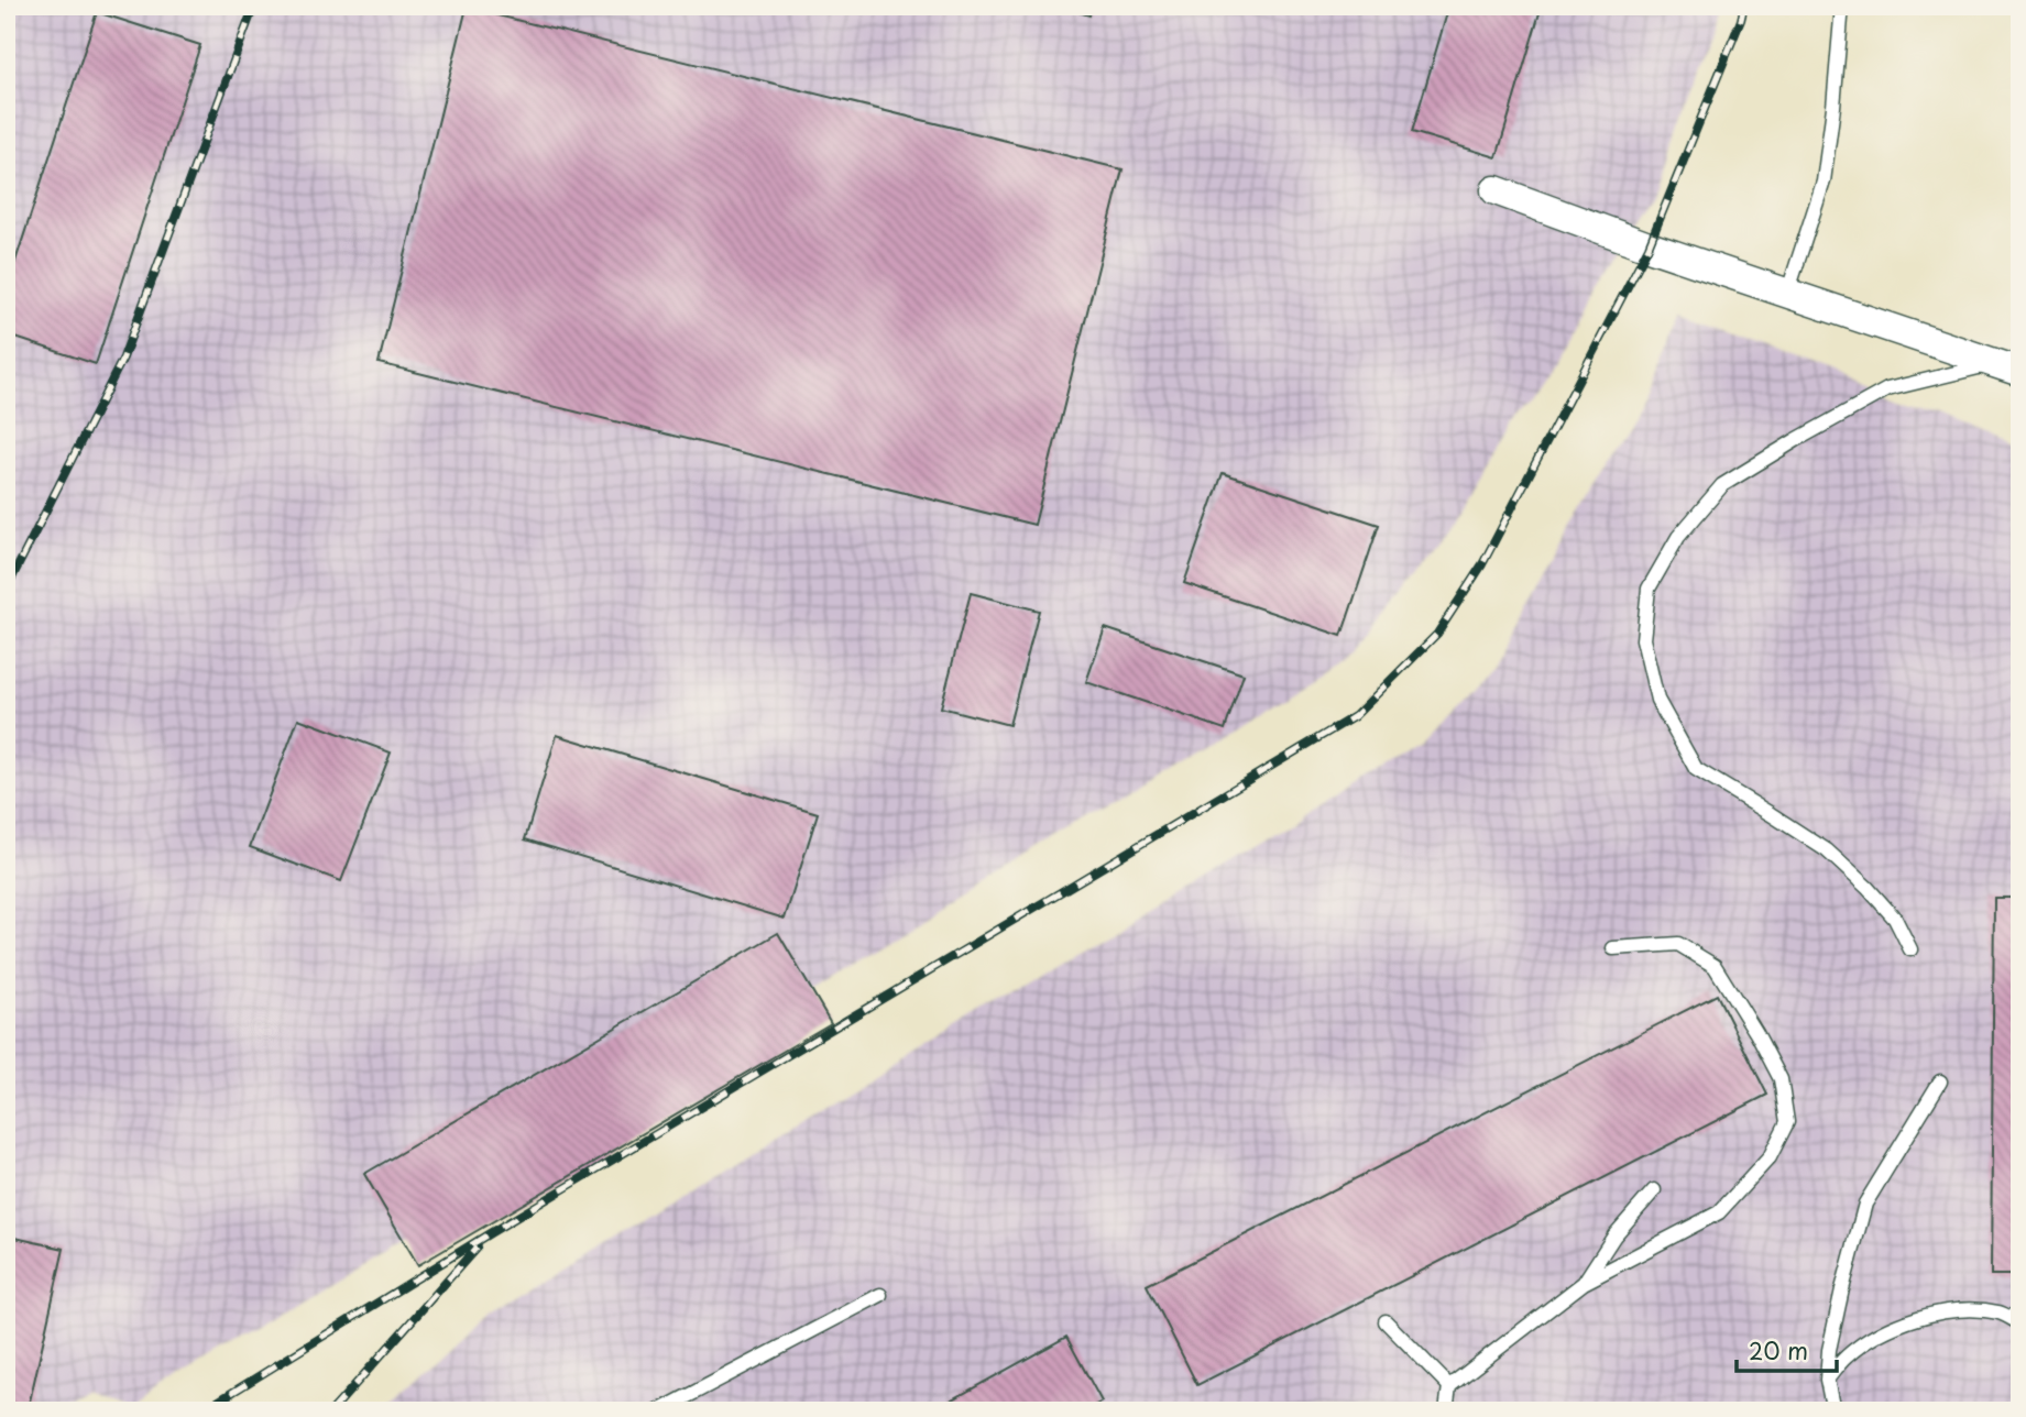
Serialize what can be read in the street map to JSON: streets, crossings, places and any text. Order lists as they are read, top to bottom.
{
  "scale_bar": "20 m"
}
